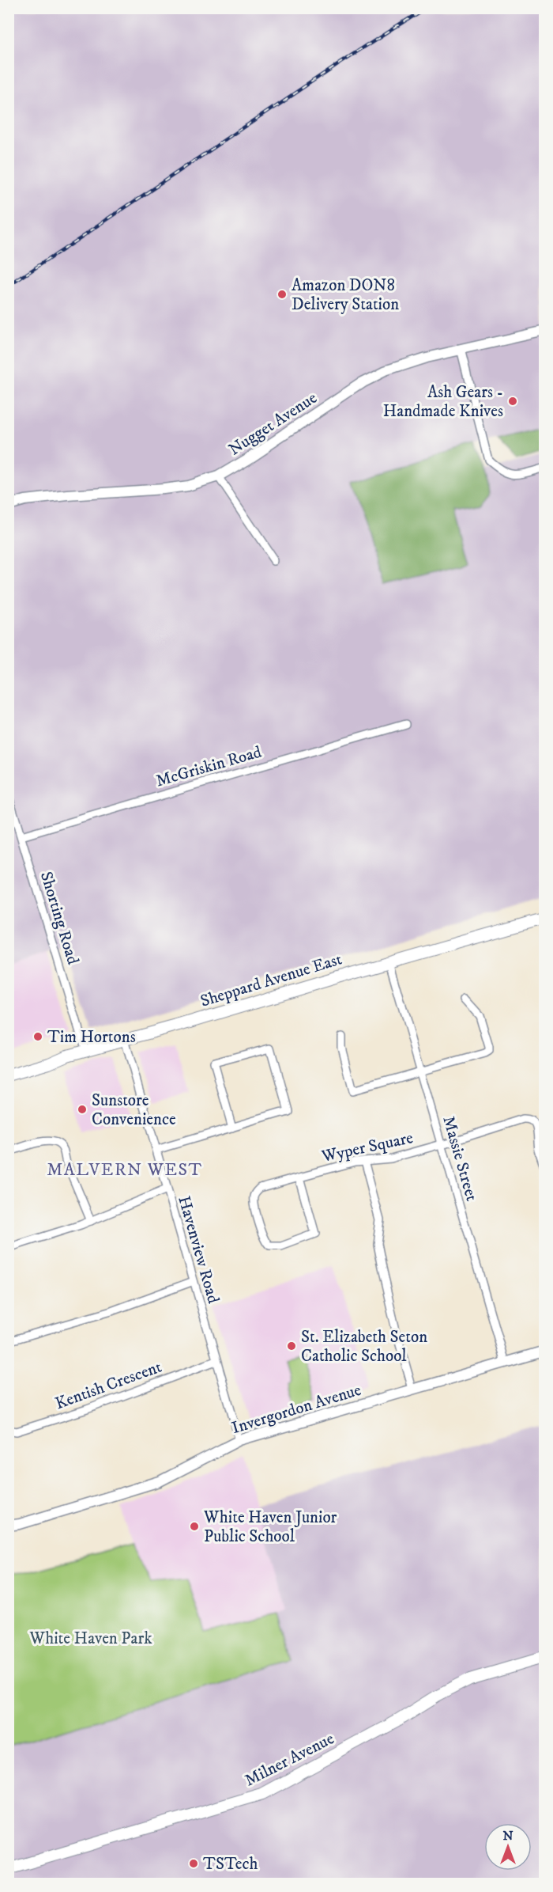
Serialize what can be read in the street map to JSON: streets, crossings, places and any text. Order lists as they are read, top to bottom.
{
  "streets": {
    "main road": ["Sheppard Avenue East", "Milner Avenue"],
    "street": [
      "Nugget Avenue",
      "McGriskin Road",
      "Shorting Road",
      "Wyper Square",
      "Massie Street",
      "Havenview Road",
      "Kentish Crescent",
      "Invergordon Avenue"
    ]
  },
  "crossings": [
    ["McGriskin Road", "Shorting Road"],
    ["Shorting Road", "Sheppard Avenue East"],
    ["Sheppard Avenue East", "Massie Street"],
    ["Sheppard Avenue East", "Havenview Road"],
    ["Wyper Square", "Massie Street"],
    ["Massie Street", "Invergordon Avenue"],
    ["Havenview Road", "Kentish Crescent"],
    ["Havenview Road", "Invergordon Avenue"]
  ],
  "districts": ["MALVERN WEST"],
  "parks": ["White Haven Park"],
  "places": [
    "Amazon DON8 Delivery Station",
    "Ash Gears - Handmade Knives",
    "Tim Hortons",
    "Sunstore Convenience",
    "St. Elizabeth Seton Catholic School",
    "White Haven Junior Public School",
    "TSTech"
  ],
  "north": "top"
}
